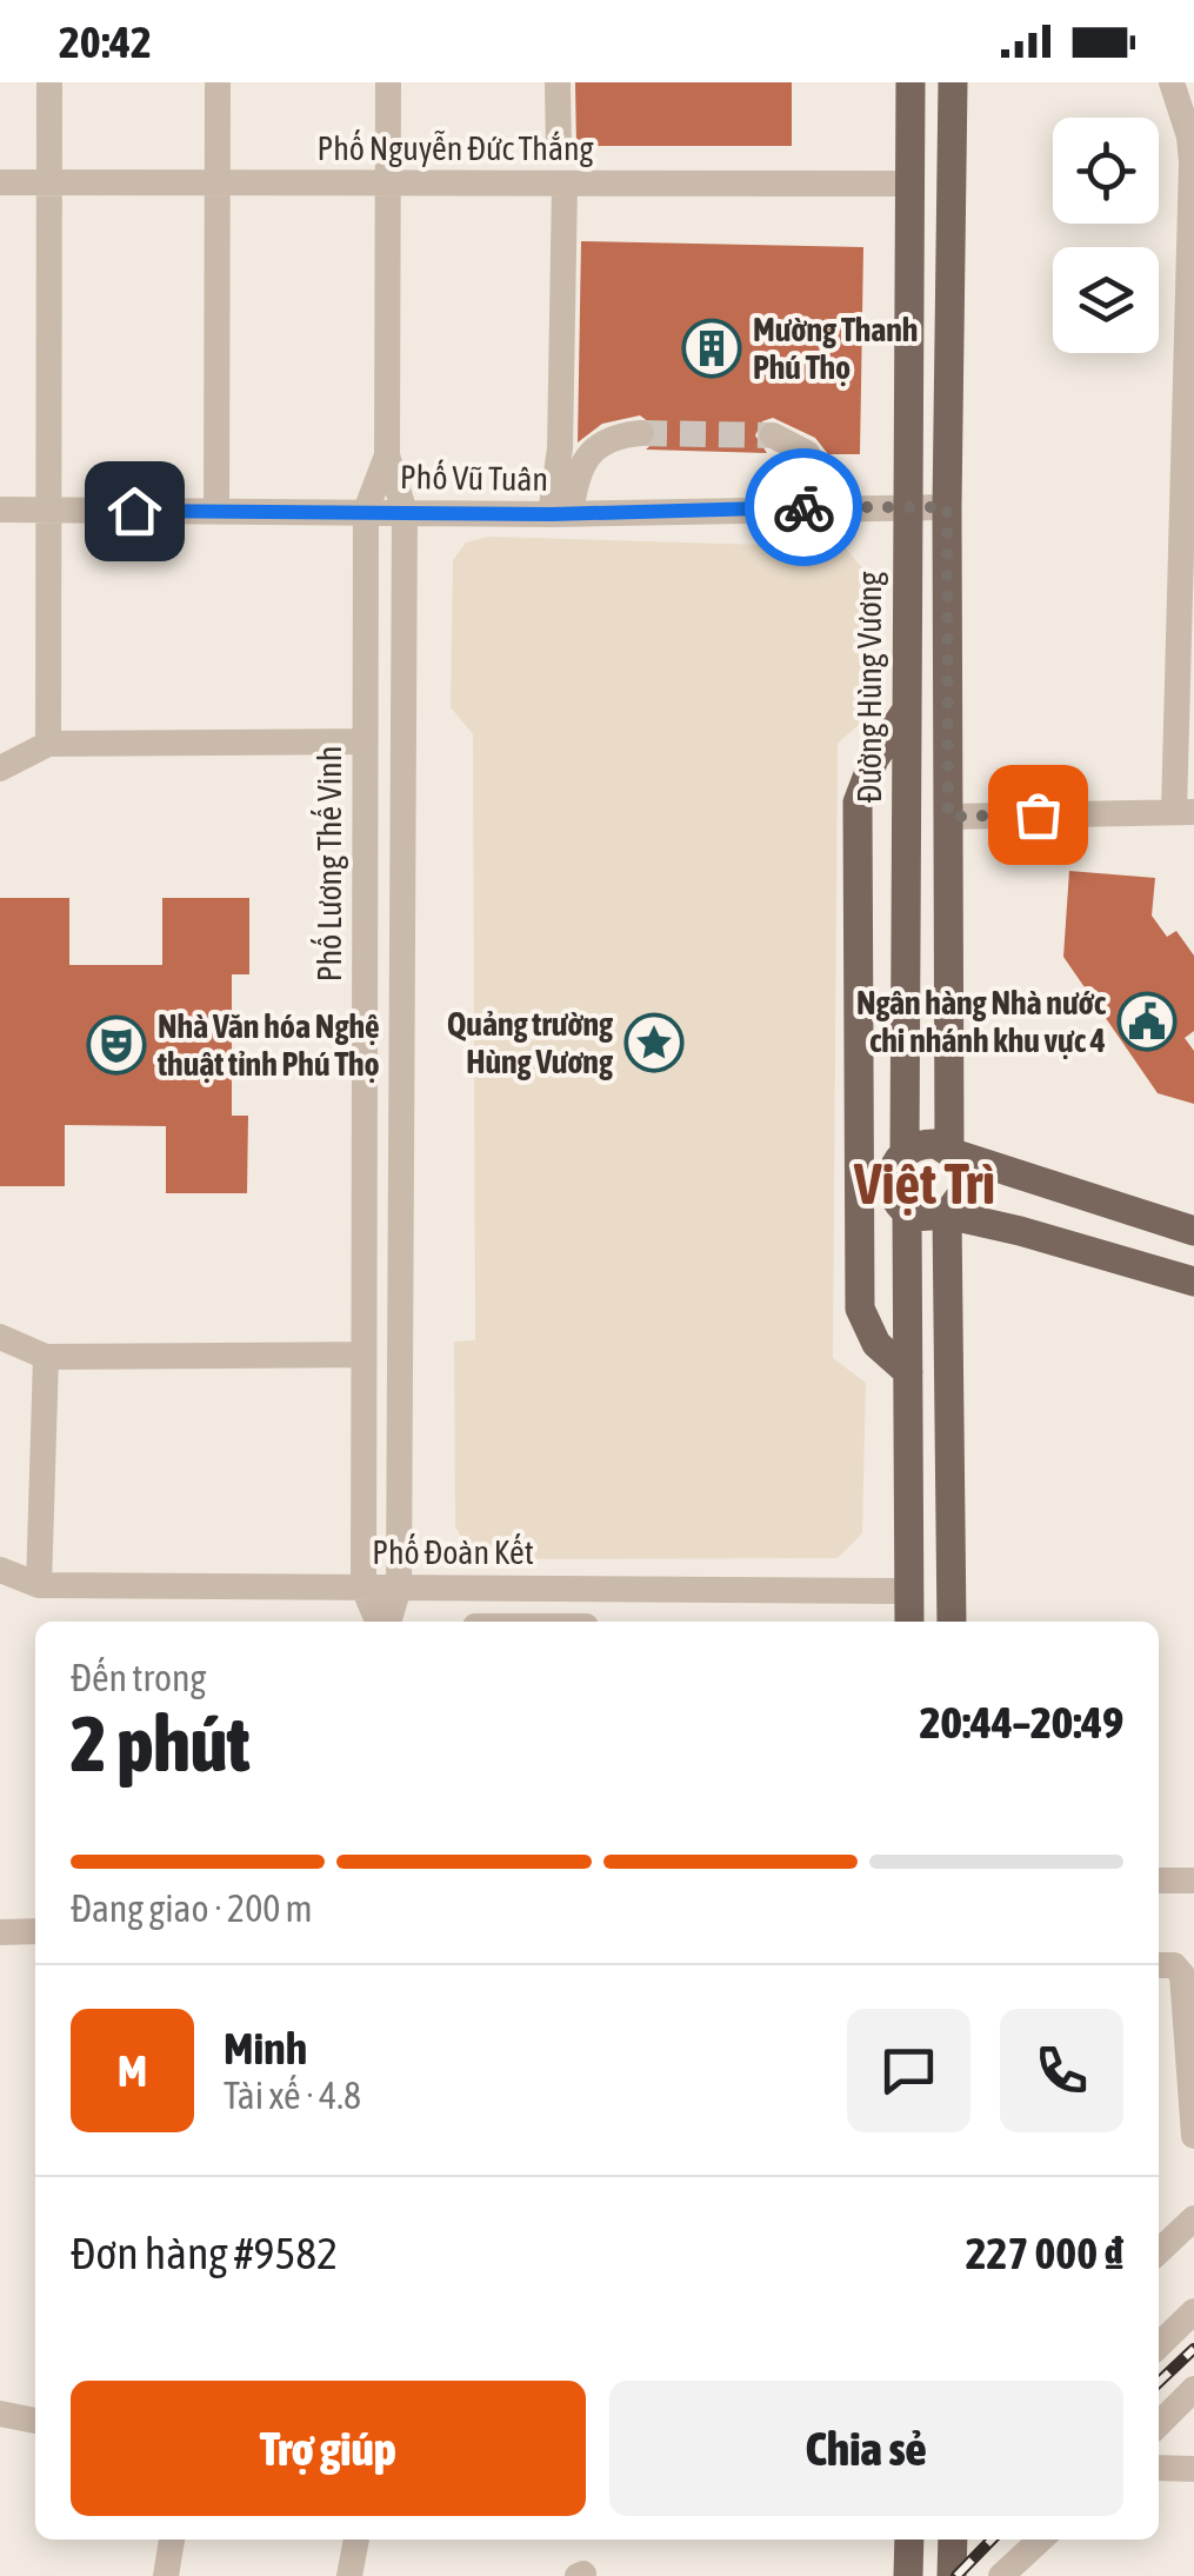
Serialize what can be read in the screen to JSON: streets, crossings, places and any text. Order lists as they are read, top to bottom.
{
  "streets": {
    "main road": ["Đường Hùng Vương"],
    "street": [
      "Phố Nguyễn Đức Thắng",
      "Phố Vũ Tuân",
      "Phố Lương Thế Vinh",
      "Phố Đoàn Kết"
    ]
  },
  "crossings": [
    ["Phố Nguyễn Đức Thắng", "Đường Hùng Vương"],
    ["Phố Nguyễn Đức Thắng", "Phố Lương Thế Vinh"],
    ["Phố Vũ Tuân", "Đường Hùng Vương"],
    ["Phố Vũ Tuân", "Phố Lương Thế Vinh"],
    ["Phố Lương Thế Vinh", "Phố Đoàn Kết"]
  ],
  "districts": ["Việt Trì"],
  "places": {
    "building": ["Mường Thanh Phú Thọ"],
    "public building": ["Ngân hàng Nhà nước chi nhánh khu vực 4"],
    "place": ["Quảng trường Hùng Vương"],
    "theatre": ["Nhà Văn hóa Nghệ thuật tỉnh Phú Thọ"]
  },
  "page": {
    "status": "20:42",
    "heading": ["2 phút", "Đến trong", "20:44–20:49"],
    "panel": [
      "Minh",
      "Tài xế · 4.8",
      "Đơn hàng #9582",
      "227 000 ₫"
    ],
    "bar": "Đang giao · 200 m",
    "round": "M",
    "buttons": ["Trợ giúp", "Chia sẻ"]
  }
}
